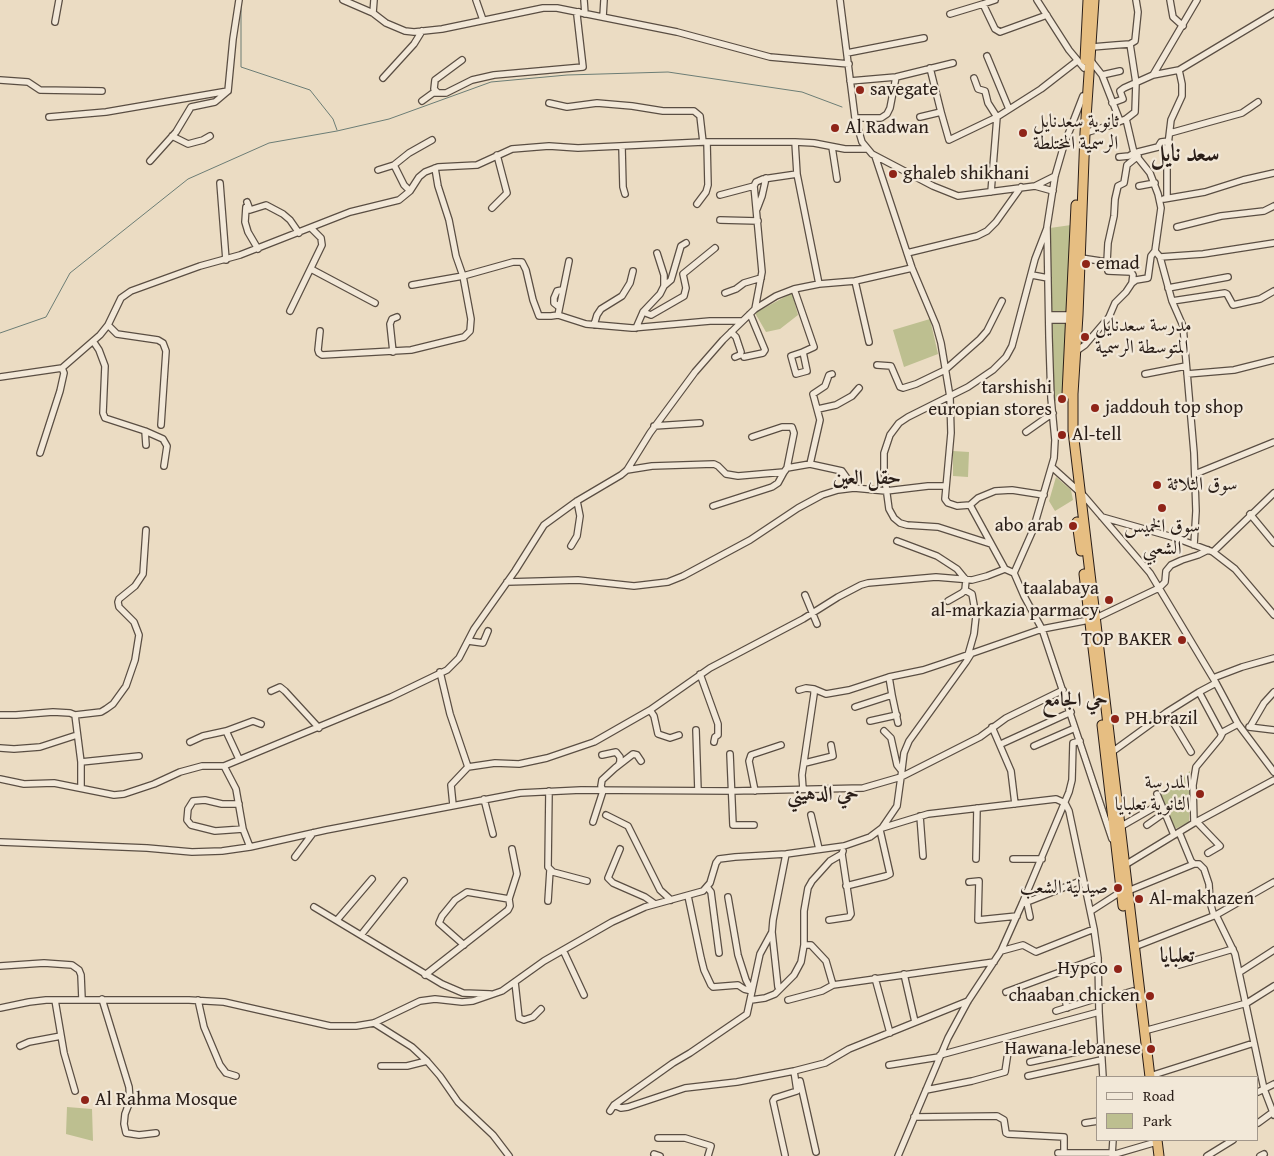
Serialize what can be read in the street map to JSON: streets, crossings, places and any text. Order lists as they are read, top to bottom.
{
  "districts": [
    "سعد نايل",
    "حقل العين",
    "حي الجامع",
    "حي الدهيني",
    "تعلبايا"
  ],
  "places": [
    "savegate",
    "Al Radwan",
    "ثانوية سعدنايل الرسمية المختلطة",
    "ghaleb shikhani",
    "emad",
    "مدرسة سعدنايل المتوسطة الرسمية",
    "tarshishi europian stores",
    "jaddouh top shop",
    "Al-tell",
    "سوق الثلاثة",
    "سوق الخميس الشعبي",
    "abo arab",
    "taalabaya al-markazia parmacy",
    "TOP BAKER",
    "PH.brazil",
    "المدرسة الثانوية تعلبايا",
    "صيدلية الشعب",
    "Al-makhazen",
    "Hypco",
    "chaaban chicken",
    "Hawana lebanese",
    "Al Rahma Mosque"
  ],
  "legend": ["Road", "Park"]
}
